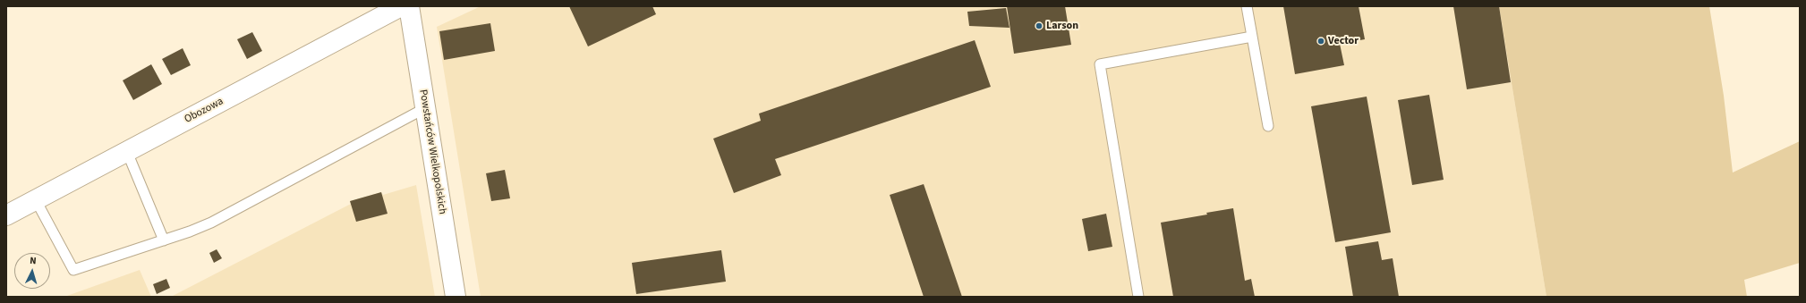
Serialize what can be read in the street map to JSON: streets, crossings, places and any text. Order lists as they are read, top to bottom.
{
  "streets": {
    "street": ["Obozowa", "Powstańców Wielkopolskich"]
  },
  "places": ["Larson", "Vector"],
  "north": "top"
}
